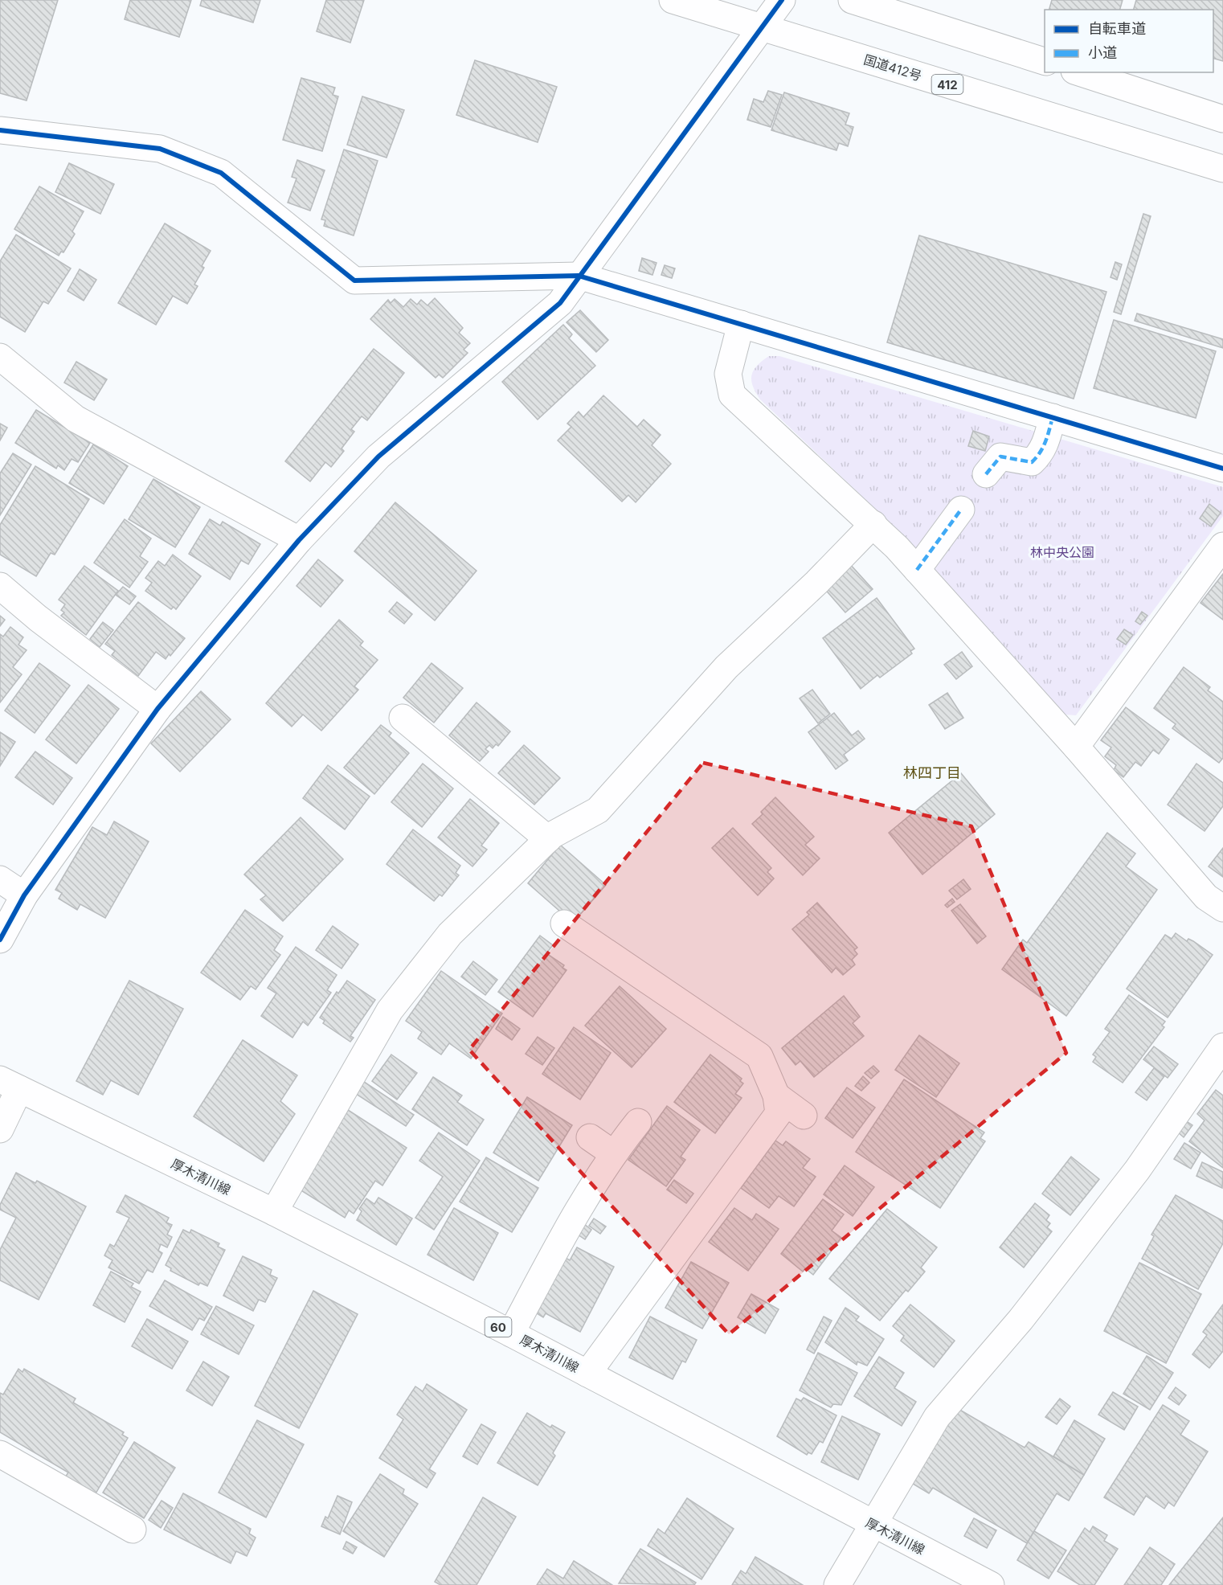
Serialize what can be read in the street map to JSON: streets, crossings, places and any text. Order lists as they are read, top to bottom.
{
  "streets": {
    "main road": [
      "国道412号",
      "412",
      "厚木清川線",
      "60"
    ]
  },
  "districts": ["林四丁目"],
  "parks": ["林中央公園"],
  "legend": ["自転車道", "小道"]
}
